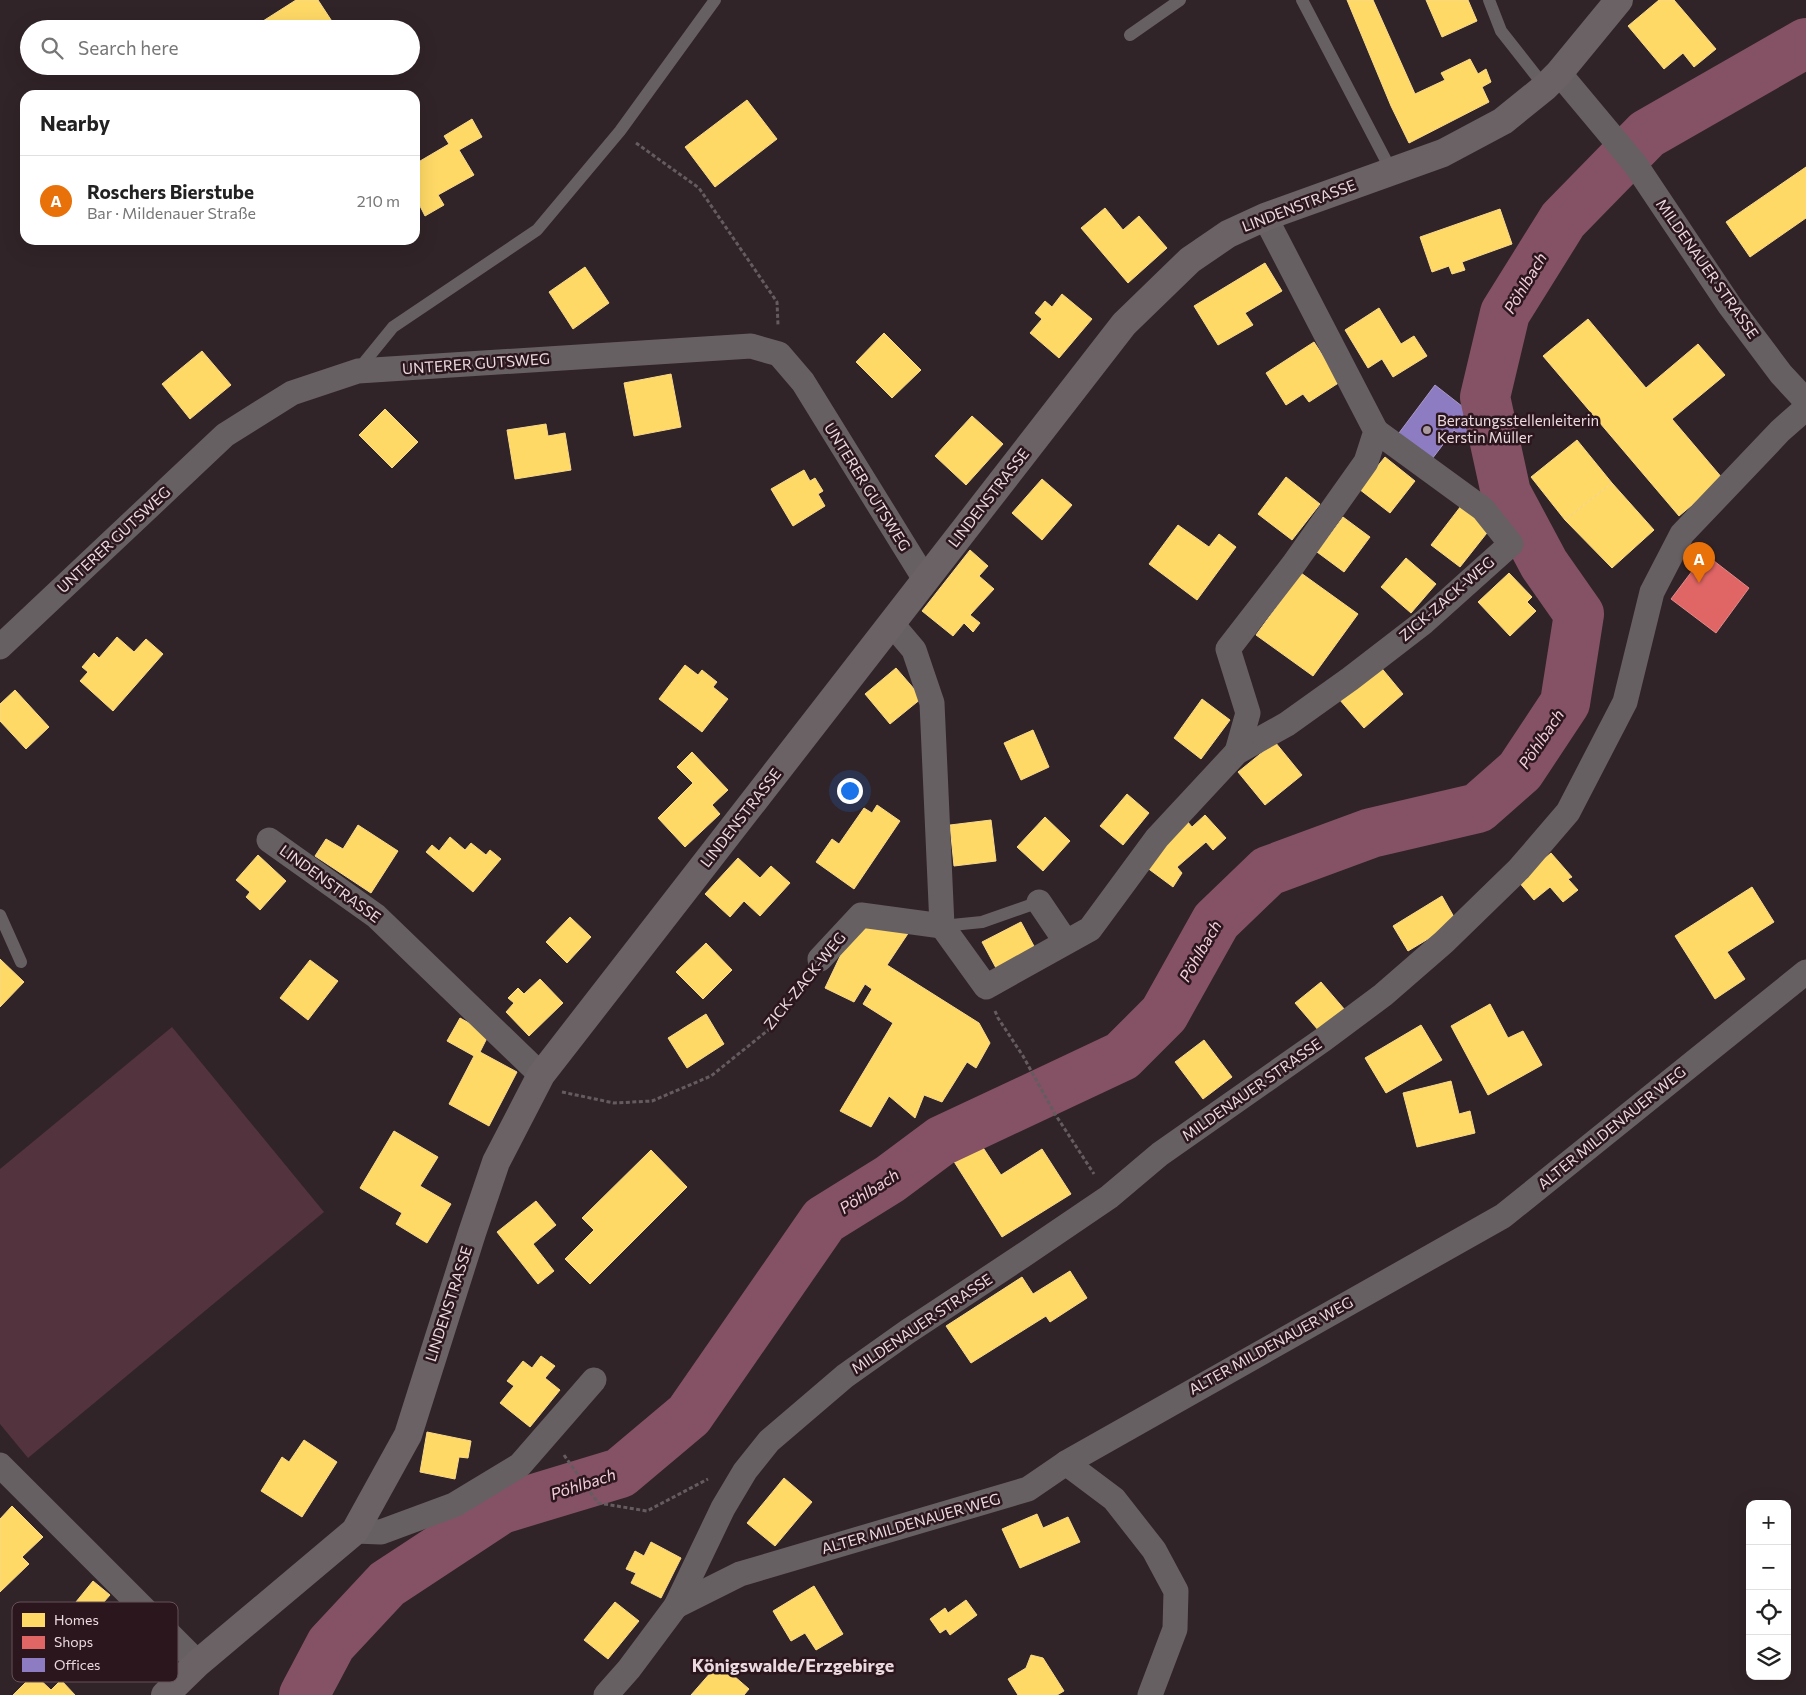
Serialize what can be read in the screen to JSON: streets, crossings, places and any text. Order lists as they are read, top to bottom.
{
  "streets": {
    "main road": ["LINDENSTRASSE"],
    "street": [
      "MILDENAUER STRASSE",
      "UNTERER GUTSWEG",
      "ZICK-ZACK-WEG",
      "ALTER MILDENAUER WEG"
    ]
  },
  "crossings": [
    ["LINDENSTRASSE", "MILDENAUER STRASSE"],
    ["LINDENSTRASSE", "UNTERER GUTSWEG"],
    ["LINDENSTRASSE", "ZICK-ZACK-WEG"],
    ["MILDENAUER STRASSE", "ALTER MILDENAUER WEG"]
  ],
  "districts": ["Königswalde/Erzgebirge"],
  "water": ["Pöhlbach"],
  "places": ["Beratungsstellenleiterin Kerstin Müller"],
  "legend": ["Homes", "Shops", "Offices"],
  "page": {
    "search": "Search here",
    "heading": "Nearby",
    "list": [
      {
        "mark": "A",
        "name": "Roschers Bierstube",
        "note": "Bar · Mildenauer Straße",
        "value": "210 m"
      }
    ],
    "pins": "A",
    "map_buttons": ["+", "−"]
  }
}
